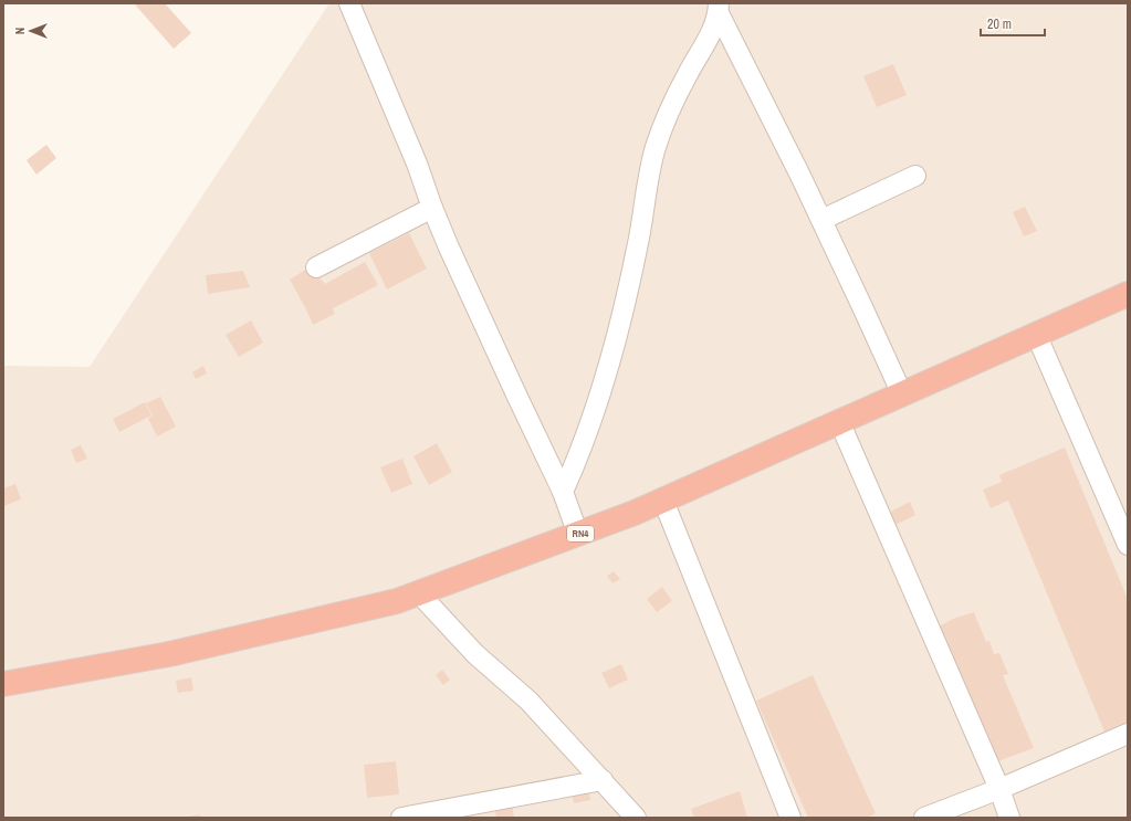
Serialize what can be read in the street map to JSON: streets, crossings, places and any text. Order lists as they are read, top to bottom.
{
  "streets": {
    "highway": ["RN4"]
  },
  "scale_bar": "20 m",
  "north": "left"
}
